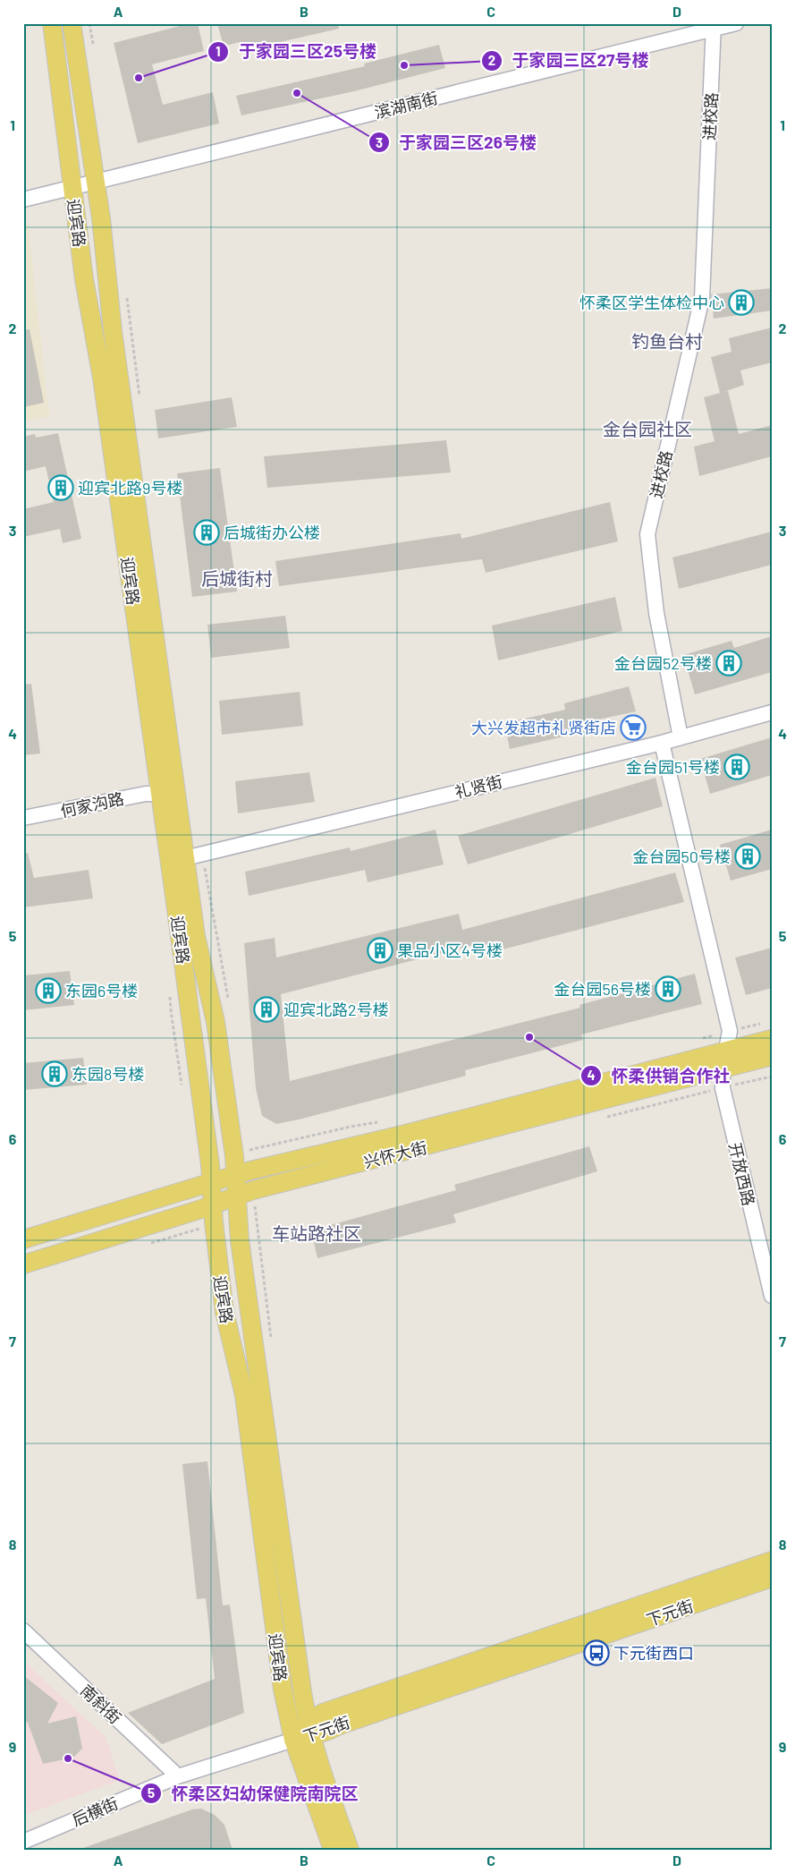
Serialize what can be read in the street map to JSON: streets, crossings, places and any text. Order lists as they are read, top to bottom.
{
  "streets": {
    "main road": ["迎宾路", "兴怀大街", "下元街"],
    "street": [
      "滨湖南街",
      "进校路",
      "礼贤街",
      "何家沟路",
      "开放西路",
      "南斜街",
      "后横街"
    ]
  },
  "crossings": [
    ["滨湖南街", "进校路"],
    ["滨湖南街", "迎宾路"],
    ["进校路", "礼贤街"],
    ["迎宾路", "礼贤街"],
    ["迎宾路", "何家沟路"],
    ["迎宾路", "兴怀大街"],
    ["迎宾路", "下元街"],
    ["迎宾路", "后横街"],
    ["礼贤街", "开放西路"],
    ["兴怀大街", "开放西路"],
    ["下元街", "后横街"],
    ["南斜街", "后横街"]
  ],
  "districts": [
    "钓鱼台村",
    "金台园社区",
    "后城街村",
    "车站路社区"
  ],
  "places": {
    "other": [
      "于家园三区27号楼",
      "于家园三区25号楼",
      "于家园三区26号楼",
      "怀柔供销合作社",
      "怀柔区妇幼保健院南院区"
    ],
    "building": [
      "怀柔区学生体检中心",
      "迎宾北路9号楼",
      "后城街办公楼",
      "金台园52号楼",
      "金台园51号楼",
      "金台园50号楼",
      "果品小区4号楼",
      "金台园56号楼",
      "东园6号楼",
      "迎宾北路2号楼",
      "东园8号楼"
    ],
    "supermarket": ["大兴发超市礼贤街店"],
    "bus stop": ["下元街西口"]
  },
  "grid": {
    "columns": [
      "A",
      "B",
      "C",
      "D"
    ],
    "rows": [
      "1",
      "2",
      "3",
      "4",
      "5",
      "6",
      "7",
      "8",
      "9"
    ]
  }
}
